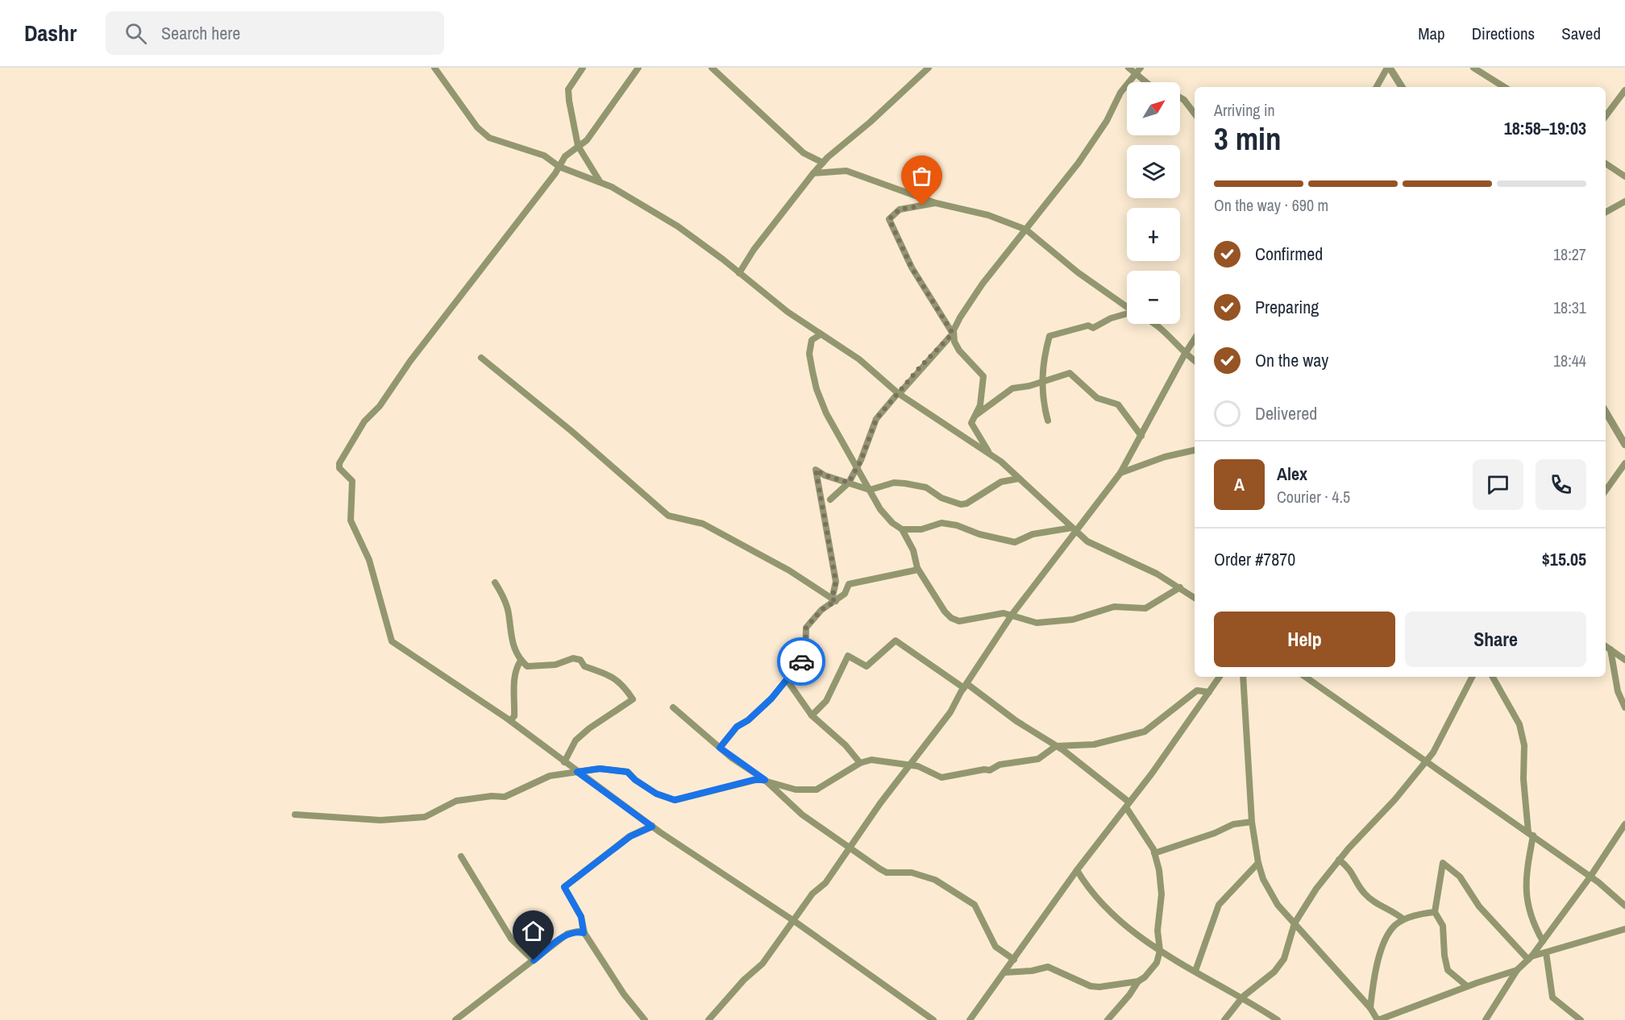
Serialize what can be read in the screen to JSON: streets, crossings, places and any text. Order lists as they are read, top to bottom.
{
  "north": "top right",
  "page": {
    "header": "Dashr",
    "search": "Search here",
    "nav": ["Map", "Directions", "Saved"],
    "map_buttons": ["+", "−"],
    "heading": ["3 min", "Arriving in", "18:58–19:03"],
    "panel": [
      "Alex",
      "Courier · 4.5",
      "Order #7870",
      "$15.05"
    ],
    "bar": "On the way · 690 m",
    "list": [
      ["Confirmed", "18:27"],
      ["Preparing", "18:31"],
      ["On the way", "18:44"],
      "Delivered"
    ],
    "round": "A",
    "buttons": ["Help", "Share"]
  }
}
